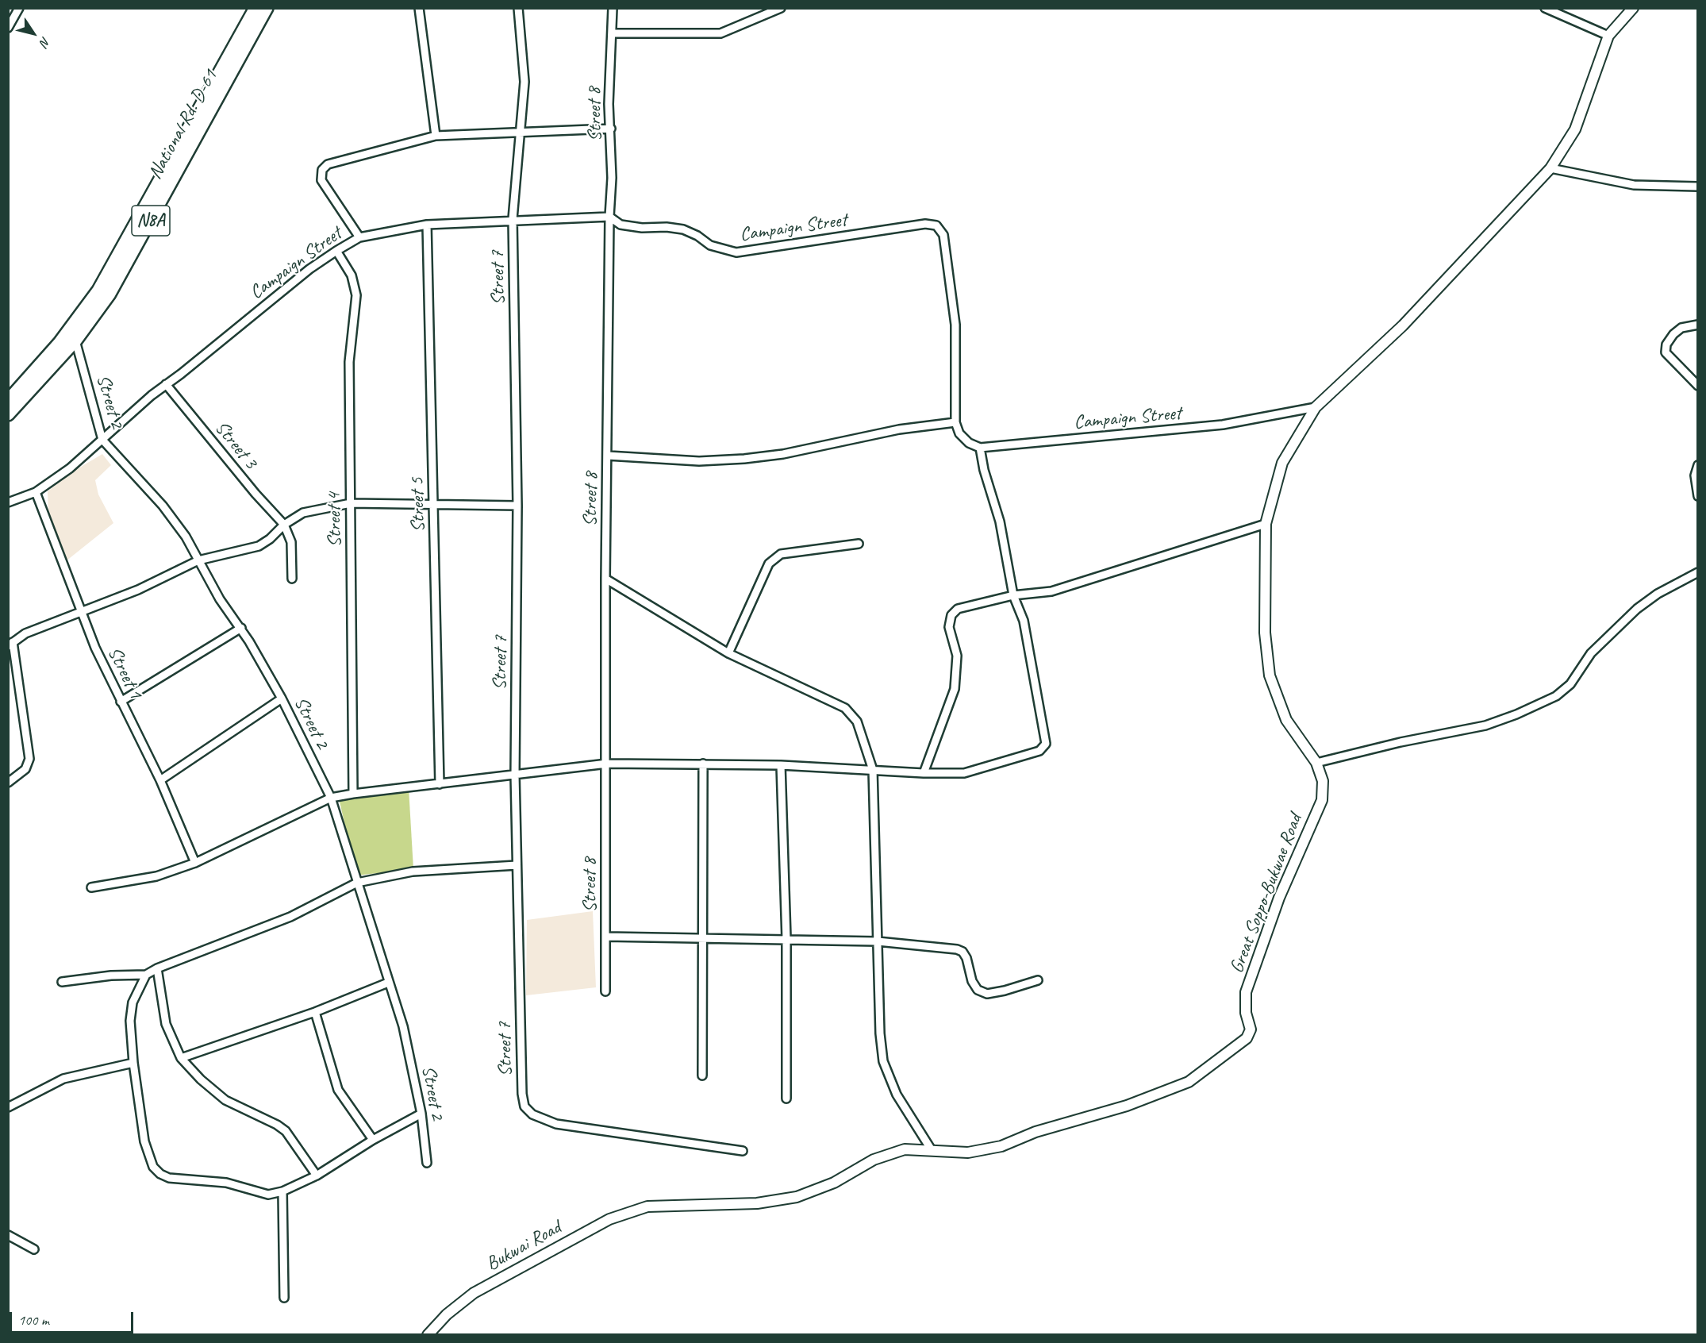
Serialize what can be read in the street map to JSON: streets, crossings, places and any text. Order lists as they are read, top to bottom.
{
  "streets": {
    "highway": ["National Rd. D-61", "N8A"],
    "street": [
      "Street 8",
      "Campaign Street",
      "Street 7",
      "Street 2",
      "Street 3",
      "Street 5",
      "Street 4",
      "Street 1",
      "Great Soppo-Bukwae Road",
      "Bukwai Road"
    ]
  },
  "crossings": [
    ["Street 8", "Campaign Street"],
    ["National Rd. D-61", "Street 2"],
    ["Campaign Street", "Street 7"],
    ["Campaign Street", "Street 2"],
    ["Campaign Street", "Street 3"],
    ["Campaign Street", "Street 5"],
    ["Campaign Street", "Street 4"],
    ["Campaign Street", "Street 1"],
    ["Campaign Street", "Great Soppo-Bukwae Road"],
    ["Great Soppo-Bukwae Road", "Bukwai Road"]
  ],
  "scale_bar": "100 m",
  "north": "bottom right"
}
